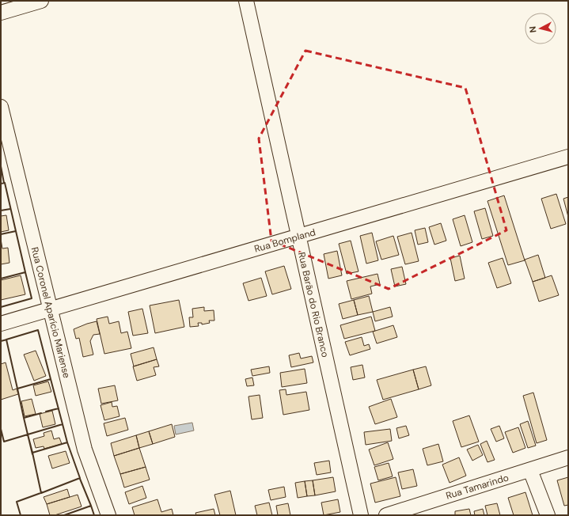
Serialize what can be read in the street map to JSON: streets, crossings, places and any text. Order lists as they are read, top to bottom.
{
  "streets": {
    "street": [
      "Rua Bompland",
      "Rua Barão do Rio Branco",
      "Rua Coronel Aparício Mariense",
      "Rua Tamarindo"
    ]
  },
  "crossings": [
    ["Rua Bompland", "Rua Barão do Rio Branco"],
    ["Rua Bompland", "Rua Coronel Aparício Mariense"]
  ],
  "north": "left"
}
